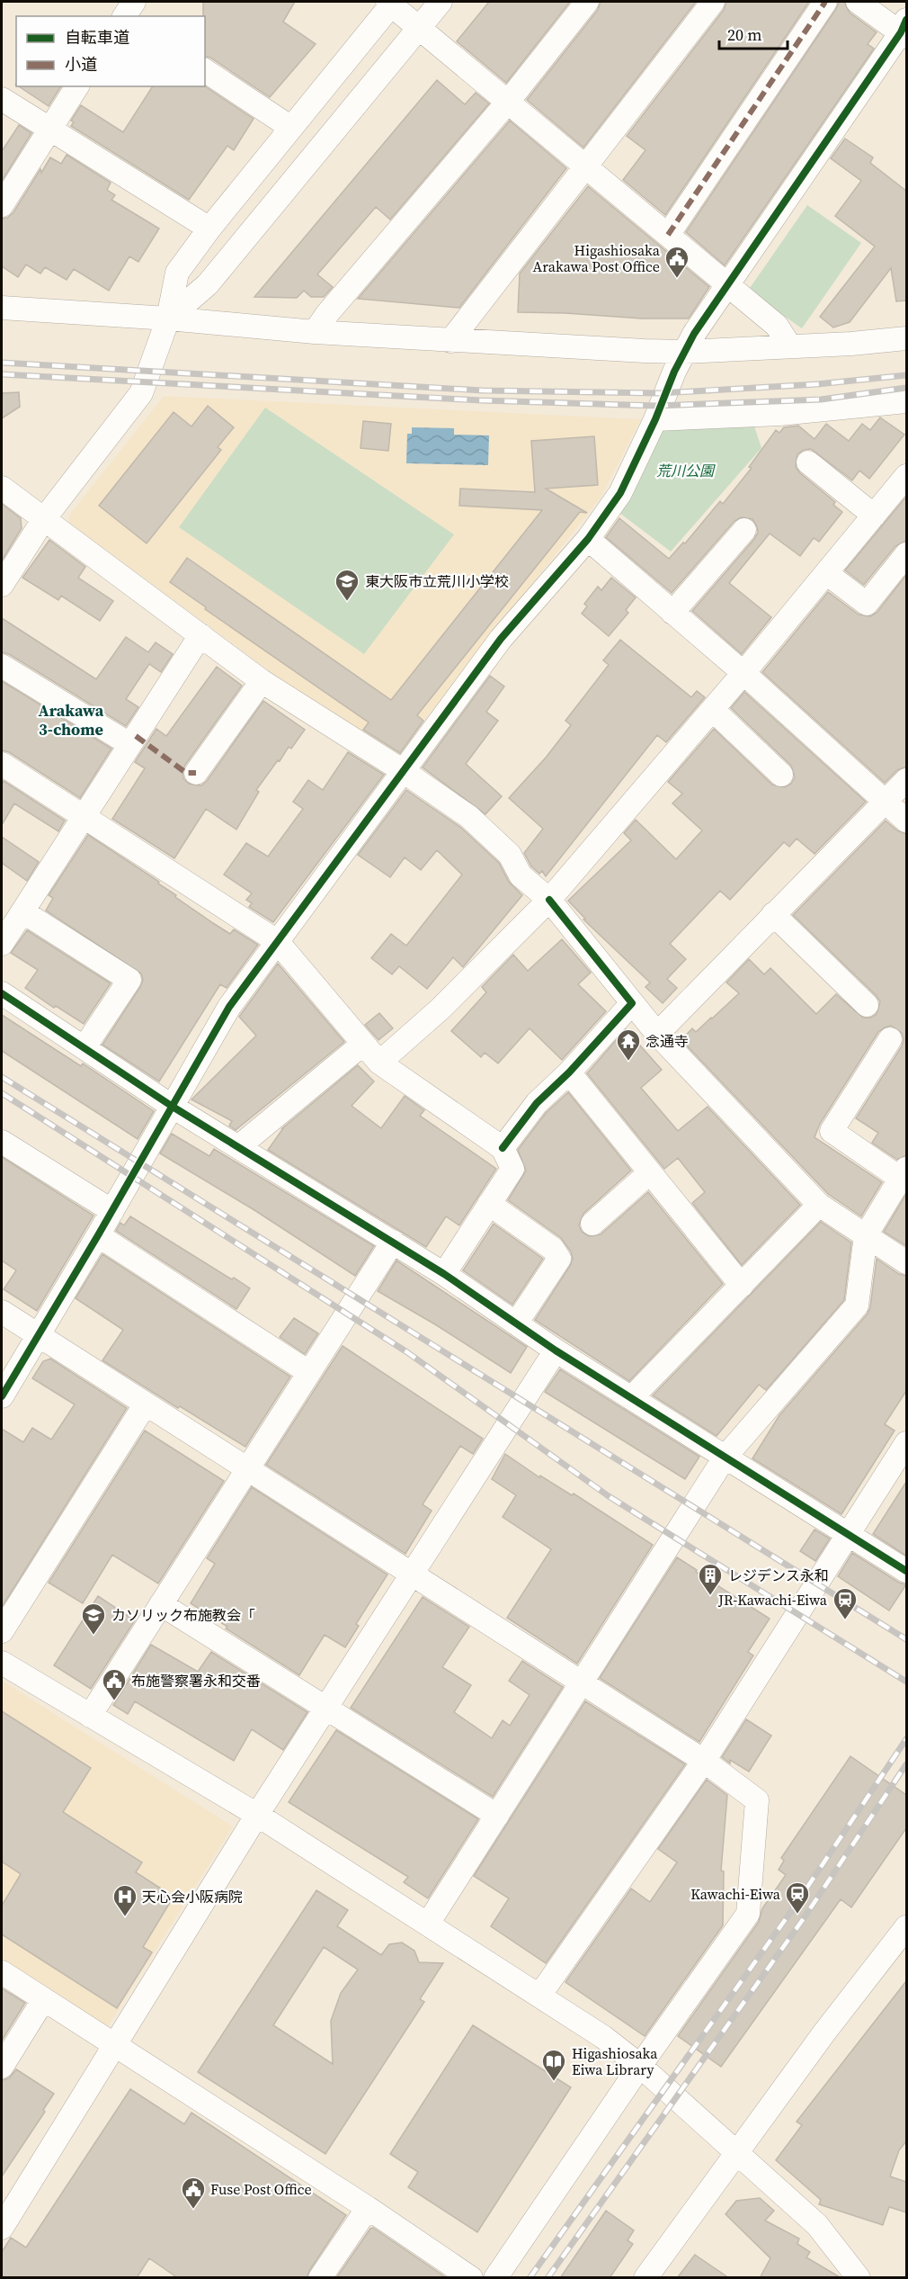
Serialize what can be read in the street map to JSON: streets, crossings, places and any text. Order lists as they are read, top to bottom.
{
  "districts": ["Arakawa 3-chome"],
  "parks": ["荒川公園"],
  "places": {
    "public building": ["Higashiosaka Arakawa Post Office", "布施警察署永和交番", "Fuse Post Office"],
    "school or university": ["東大阪市立荒川小学校", "カソリック布施教会「"],
    "temple": ["念通寺"],
    "building": ["レジデンス永和"],
    "station": ["JR-Kawachi-Eiwa", "Kawachi-Eiwa"],
    "hospital": ["天心会小阪病院"],
    "library": ["Higashiosaka Eiwa Library"]
  },
  "legend": ["自転車道", "小道"],
  "scale_bar": "20 m"
}
